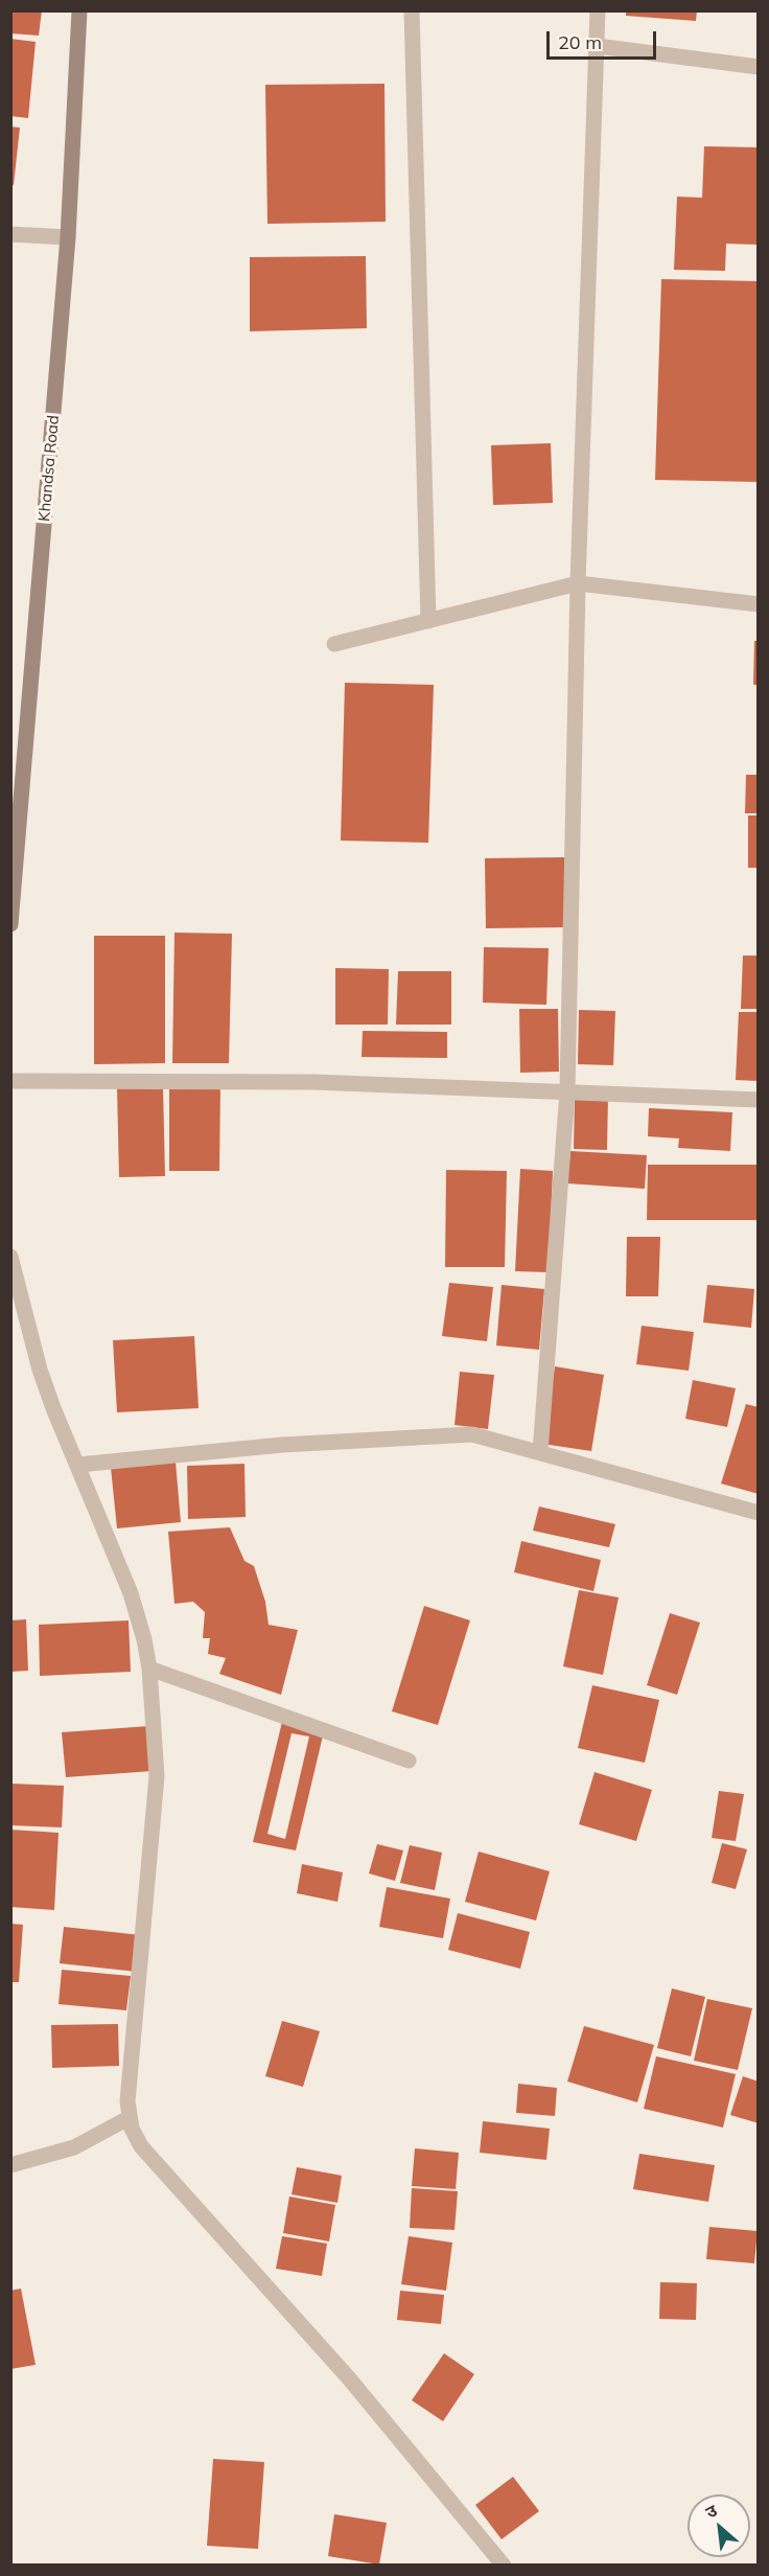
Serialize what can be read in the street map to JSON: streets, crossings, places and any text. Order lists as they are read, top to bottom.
{
  "streets": {
    "street": ["Khandsa Road"]
  },
  "scale_bar": "20 m",
  "north": "top left"
}
